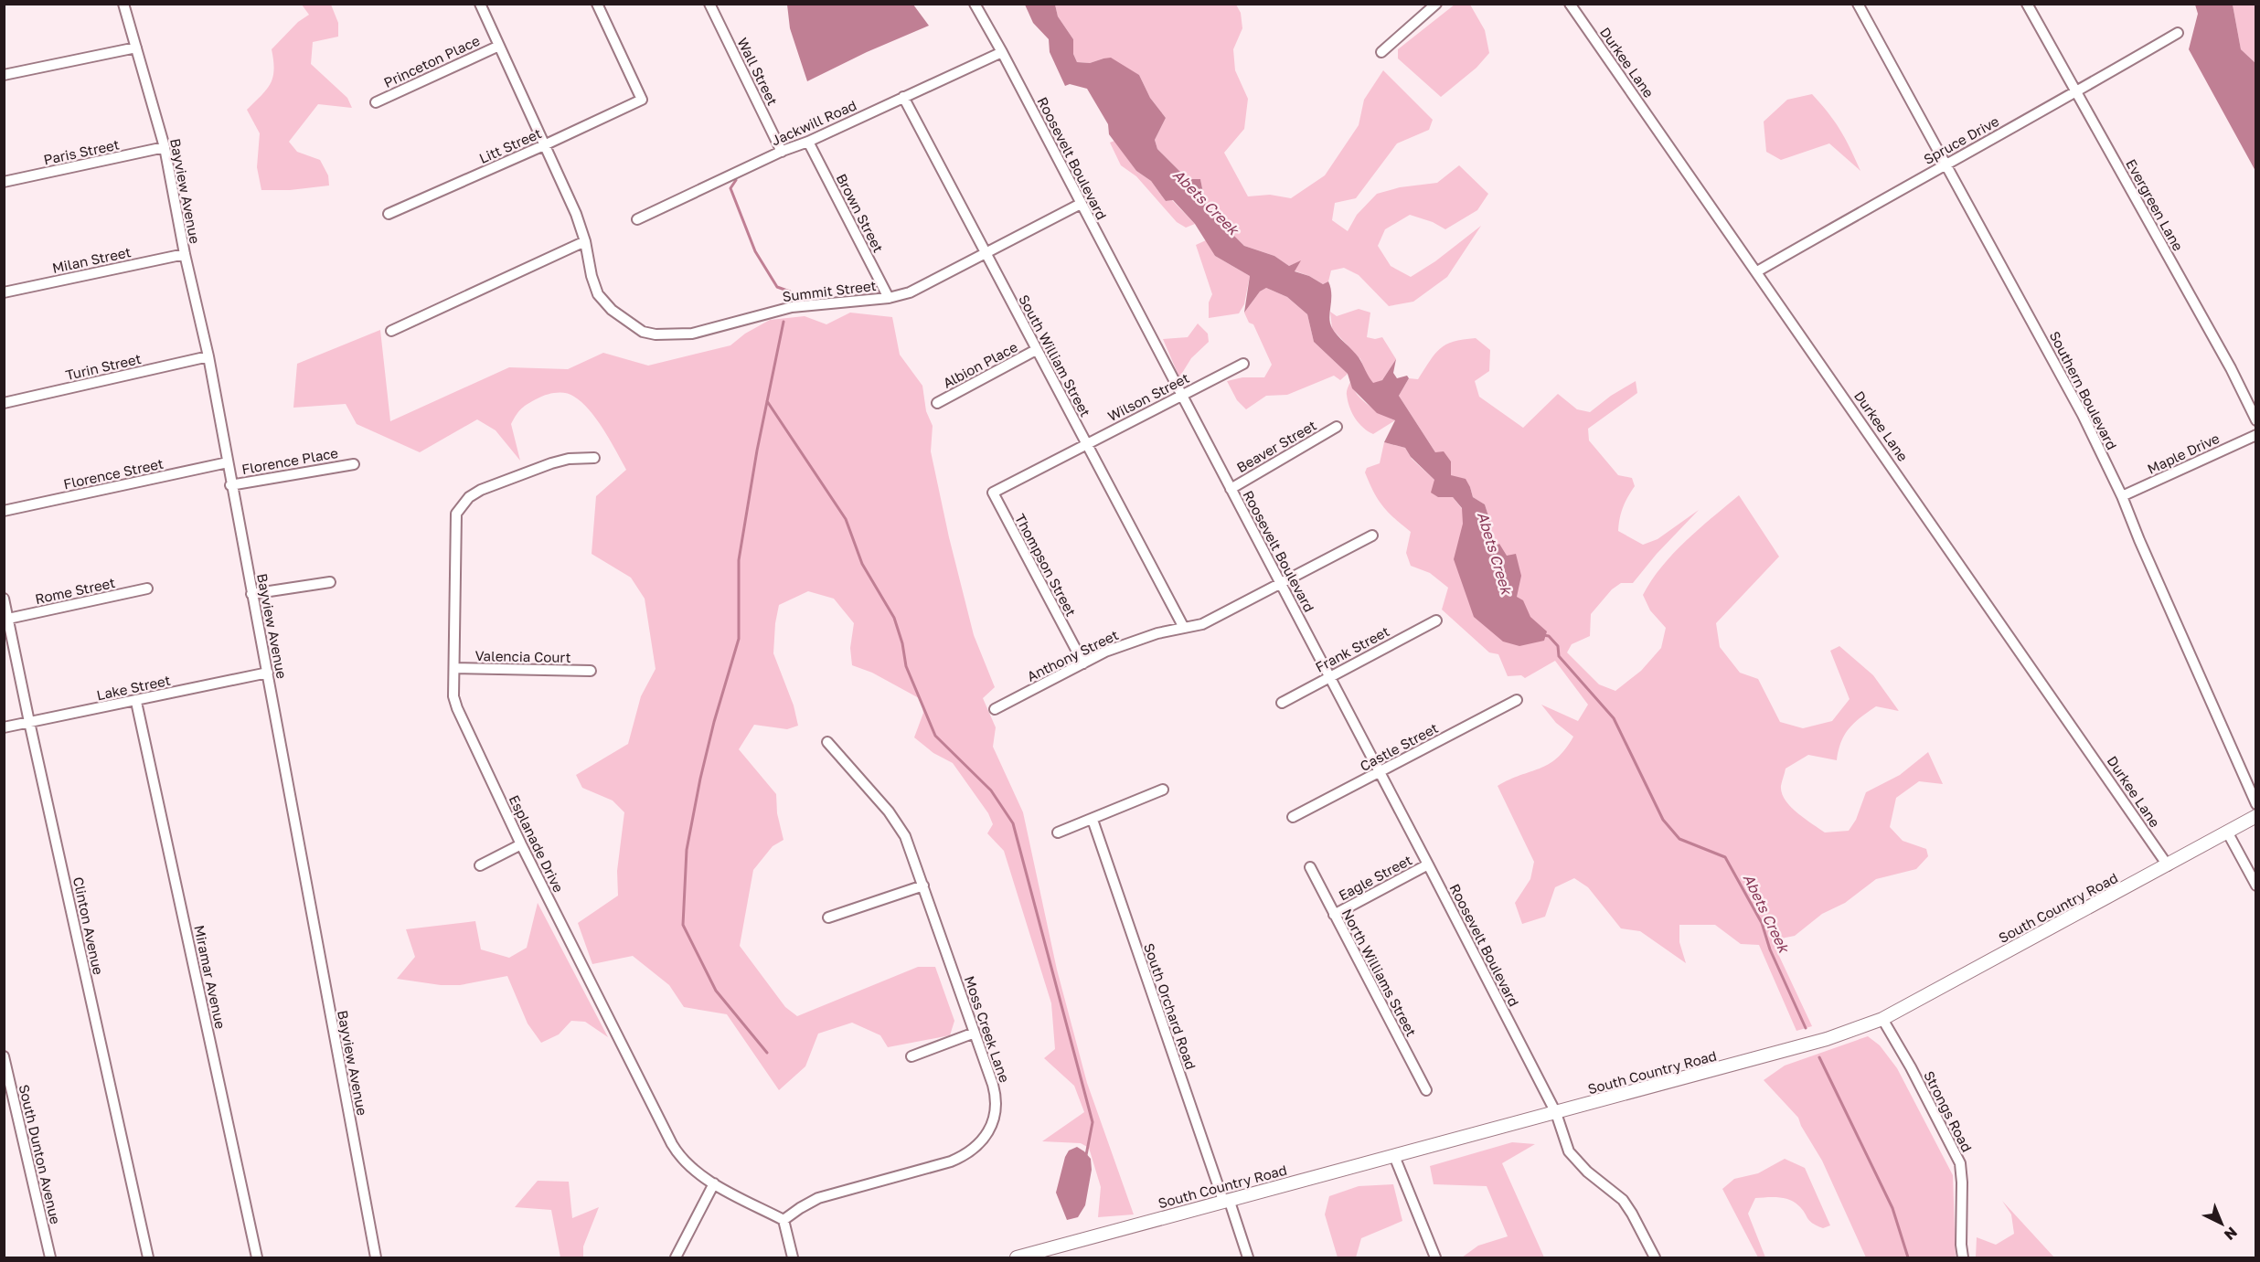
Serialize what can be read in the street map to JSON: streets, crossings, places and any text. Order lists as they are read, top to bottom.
{
  "streets": {
    "main road": ["South Country Road"],
    "street": [
      "Princeton Place",
      "Durkee Lane",
      "Wall Street",
      "Jackwill Road",
      "Spruce Drive",
      "Litt Street",
      "Paris Street",
      "Roosevelt Boulevard",
      "Bayview Avenue",
      "Evergreen Lane",
      "Brown Street",
      "Milan Street",
      "Summit Street",
      "South William Street",
      "Albion Place",
      "Turin Street",
      "Southern Boulevard",
      "Wilson Street",
      "Beaver Street",
      "Maple Drive",
      "Florence Place",
      "Florence Street",
      "Thompson Street",
      "Rome Street",
      "Frank Street",
      "Anthony Street",
      "Valencia Court",
      "Lake Street",
      "Castle Street",
      "Esplanade Drive",
      "Eagle Street",
      "Clinton Avenue",
      "North Williams Street",
      "Miramar Avenue",
      "South Orchard Road",
      "Moss Creek Lane",
      "Strongs Road",
      "South Dunton Avenue"
    ]
  },
  "crossings": [
    ["Princeton Place", "Summit Street"],
    ["Durkee Lane", "Spruce Drive"],
    ["Durkee Lane", "South Country Road"],
    ["Wall Street", "Jackwill Road"],
    ["Jackwill Road", "Roosevelt Boulevard"],
    ["Jackwill Road", "Brown Street"],
    ["Jackwill Road", "South William Street"],
    ["Spruce Drive", "Evergreen Lane"],
    ["Spruce Drive", "Southern Boulevard"],
    ["Litt Street", "Summit Street"],
    ["Paris Street", "Bayview Avenue"],
    ["Roosevelt Boulevard", "Summit Street"],
    ["Roosevelt Boulevard", "Wilson Street"],
    ["Roosevelt Boulevard", "Beaver Street"],
    ["Roosevelt Boulevard", "Frank Street"],
    ["Roosevelt Boulevard", "Anthony Street"],
    ["Roosevelt Boulevard", "Castle Street"],
    ["Roosevelt Boulevard", "Eagle Street"],
    ["Roosevelt Boulevard", "South Country Road"],
    ["Bayview Avenue", "Milan Street"],
    ["Bayview Avenue", "Turin Street"],
    ["Bayview Avenue", "Florence Place"],
    ["Bayview Avenue", "Florence Street"],
    ["Bayview Avenue", "Lake Street"],
    ["Brown Street", "Summit Street"],
    ["Summit Street", "South William Street"],
    ["South William Street", "Albion Place"],
    ["South William Street", "Wilson Street"],
    ["South William Street", "Anthony Street"],
    ["Southern Boulevard", "Maple Drive"],
    ["Wilson Street", "Thompson Street"],
    ["Thompson Street", "Anthony Street"],
    ["Rome Street", "Clinton Avenue"],
    ["Valencia Court", "Esplanade Drive"],
    ["Lake Street", "Clinton Avenue"],
    ["Lake Street", "Miramar Avenue"],
    ["Esplanade Drive", "Moss Creek Lane"],
    ["Eagle Street", "North Williams Street"],
    ["South Country Road", "South Orchard Road"],
    ["South Country Road", "Strongs Road"]
  ],
  "water": ["Abets Creek"],
  "north": "bottom right"
}
